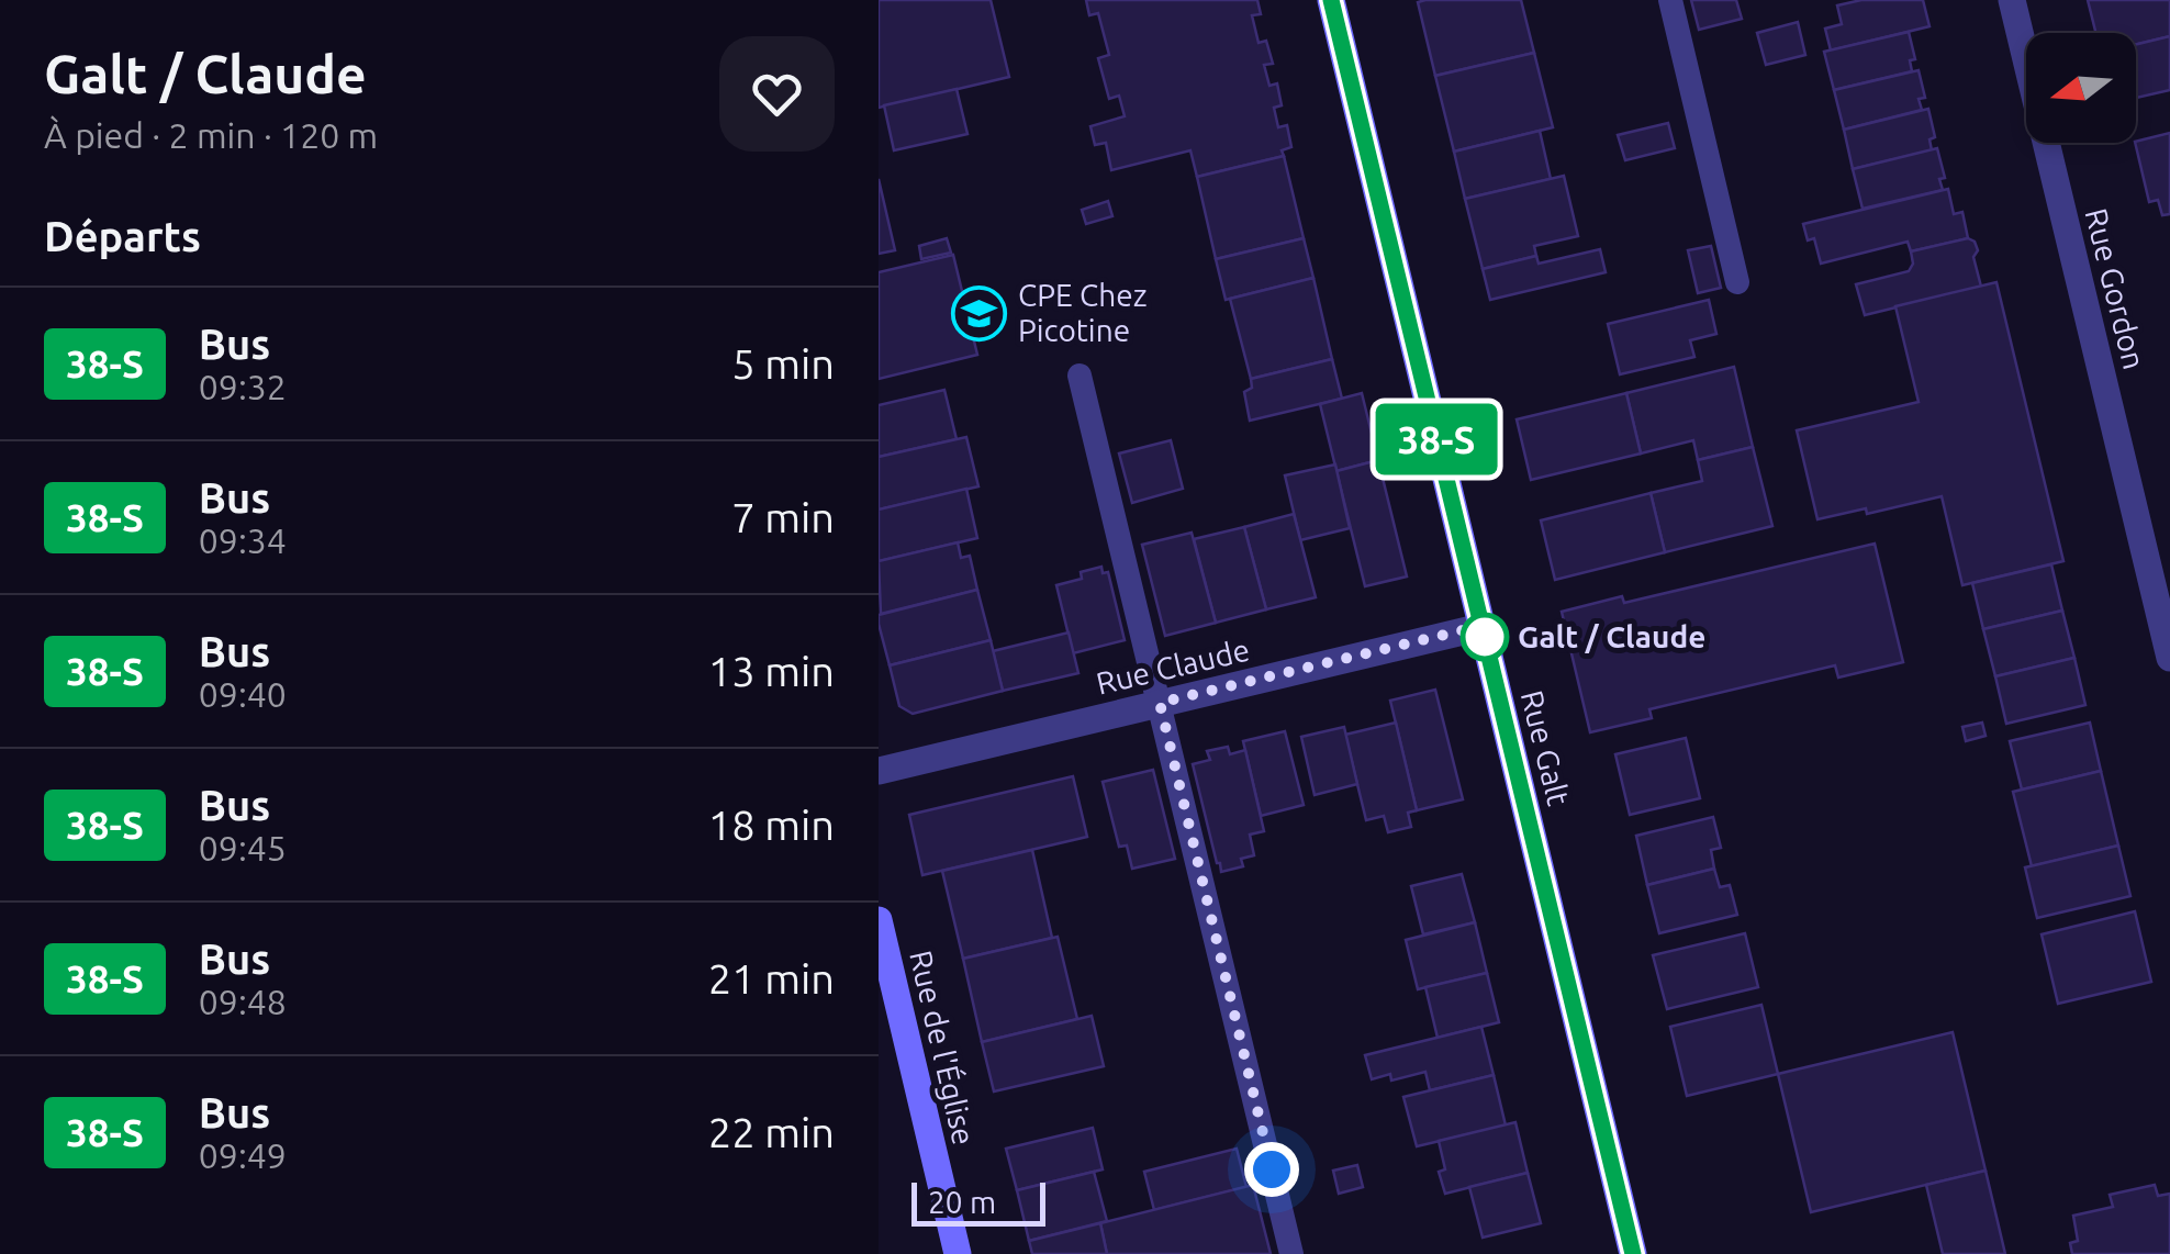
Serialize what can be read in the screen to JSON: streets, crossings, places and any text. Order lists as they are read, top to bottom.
{
  "streets": {
    "main road": ["Rue Galt", "Rue de l'Église"],
    "street": ["Rue Gordon", "Rue Claude"]
  },
  "crossings": [
    ["Rue Claude", "Rue Galt"]
  ],
  "places": {
    "school or university": ["CPE Chez Picotine"],
    "other": ["Galt / Claude"]
  },
  "lines": ["bus line 38-S"],
  "scale_bar": "20 m",
  "north": "left",
  "page": {
    "heading": [
      ["Galt / Claude", "À pied · 2 min · 120 m"],
      "Départs"
    ],
    "on_map": "38-S",
    "list": [
      {
        "mark": "38-S",
        "name": "Bus",
        "note": "09:32",
        "value": "5 min"
      },
      {
        "mark": "38-S",
        "name": "Bus",
        "note": "09:34",
        "value": "7 min"
      },
      {
        "mark": "38-S",
        "name": "Bus",
        "note": "09:40",
        "value": "13 min"
      },
      {
        "mark": "38-S",
        "name": "Bus",
        "note": "09:45",
        "value": "18 min"
      },
      {
        "mark": "38-S",
        "name": "Bus",
        "note": "09:48",
        "value": "21 min"
      },
      {
        "mark": "38-S",
        "name": "Bus",
        "note": "09:49",
        "value": "22 min"
      }
    ],
    "scale": "20 m"
  }
}
